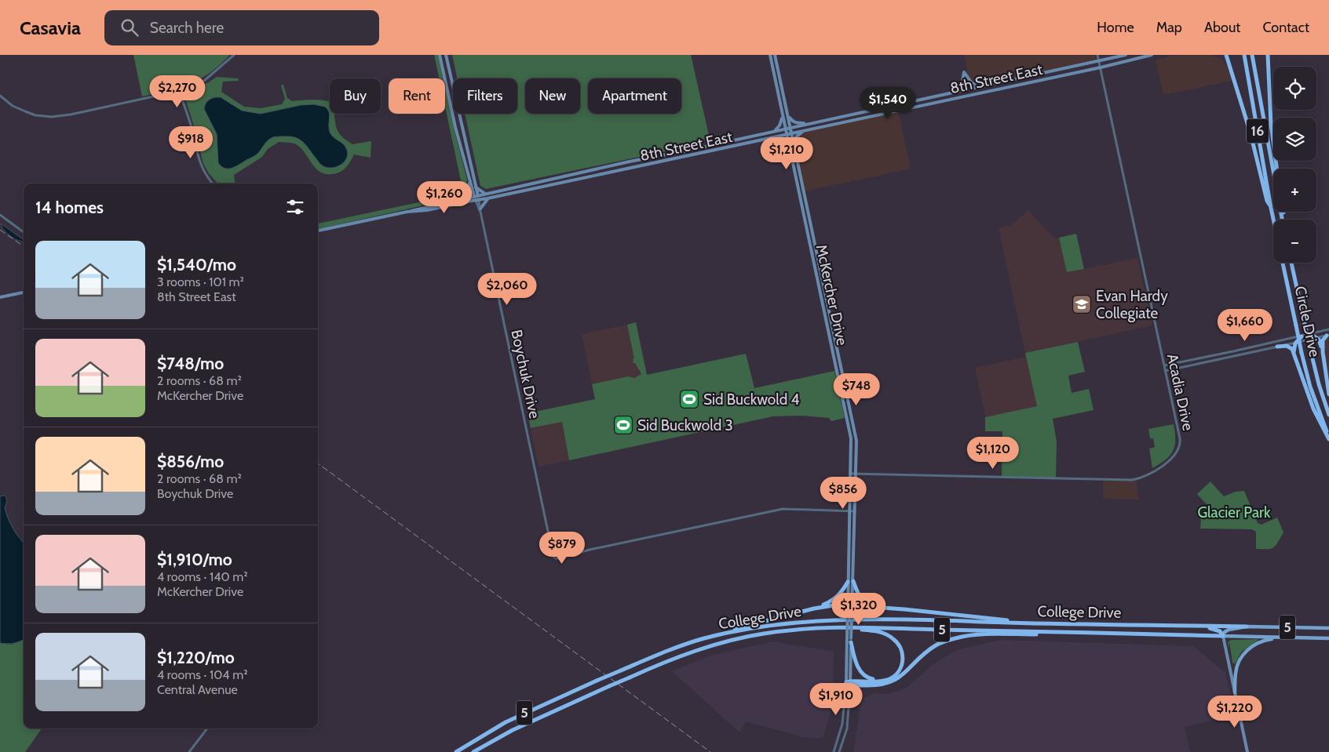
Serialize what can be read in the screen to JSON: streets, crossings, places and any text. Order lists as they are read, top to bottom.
{
  "streets": {
    "highway": [
      "16",
      "Circle Drive",
      "College Drive",
      "5"
    ],
    "main road": ["8th Street East", "McKercher Drive", "Boychuk Drive"],
    "street": ["Acadia Drive"]
  },
  "crossings": [
    ["8th Street East", "McKercher Drive"],
    ["8th Street East", "Boychuk Drive"],
    ["8th Street East", "Acadia Drive"],
    ["McKercher Drive", "Acadia Drive"]
  ],
  "parks": ["Glacier Park"],
  "places": {
    "school or university": ["Evan Hardy Collegiate"],
    "sports": ["Sid Buckwold 4", "Sid Buckwold 3"]
  },
  "page": {
    "header": "Casavia",
    "search": "Search here",
    "nav": [
      "Home",
      "Map",
      "About",
      "Contact"
    ],
    "map_buttons": ["+", "−"],
    "price": [
      "$2,270",
      "$1,540",
      "$918",
      "$1,210",
      "$1,260",
      "$2,060",
      "$1,660",
      "$748",
      "$1,120",
      "$856",
      "$879",
      "$1,320",
      "$1,910",
      "$1,220"
    ],
    "chip": [
      "Buy",
      "Rent",
      "Filters",
      "New",
      "Apartment"
    ],
    "heading": "14 homes",
    "list": [
      {
        "name": "$1,540/mo",
        "note": "3 rooms · 101 m² · 8th Street East"
      },
      {
        "name": "$748/mo",
        "note": "2 rooms · 68 m² · McKercher Drive"
      },
      {
        "name": "$856/mo",
        "note": "2 rooms · 68 m² · Boychuk Drive"
      },
      {
        "name": "$1,910/mo",
        "note": "4 rooms · 140 m² · McKercher Drive"
      },
      {
        "name": "$1,220/mo",
        "note": "4 rooms · 104 m² · Central Avenue"
      }
    ]
  }
}
